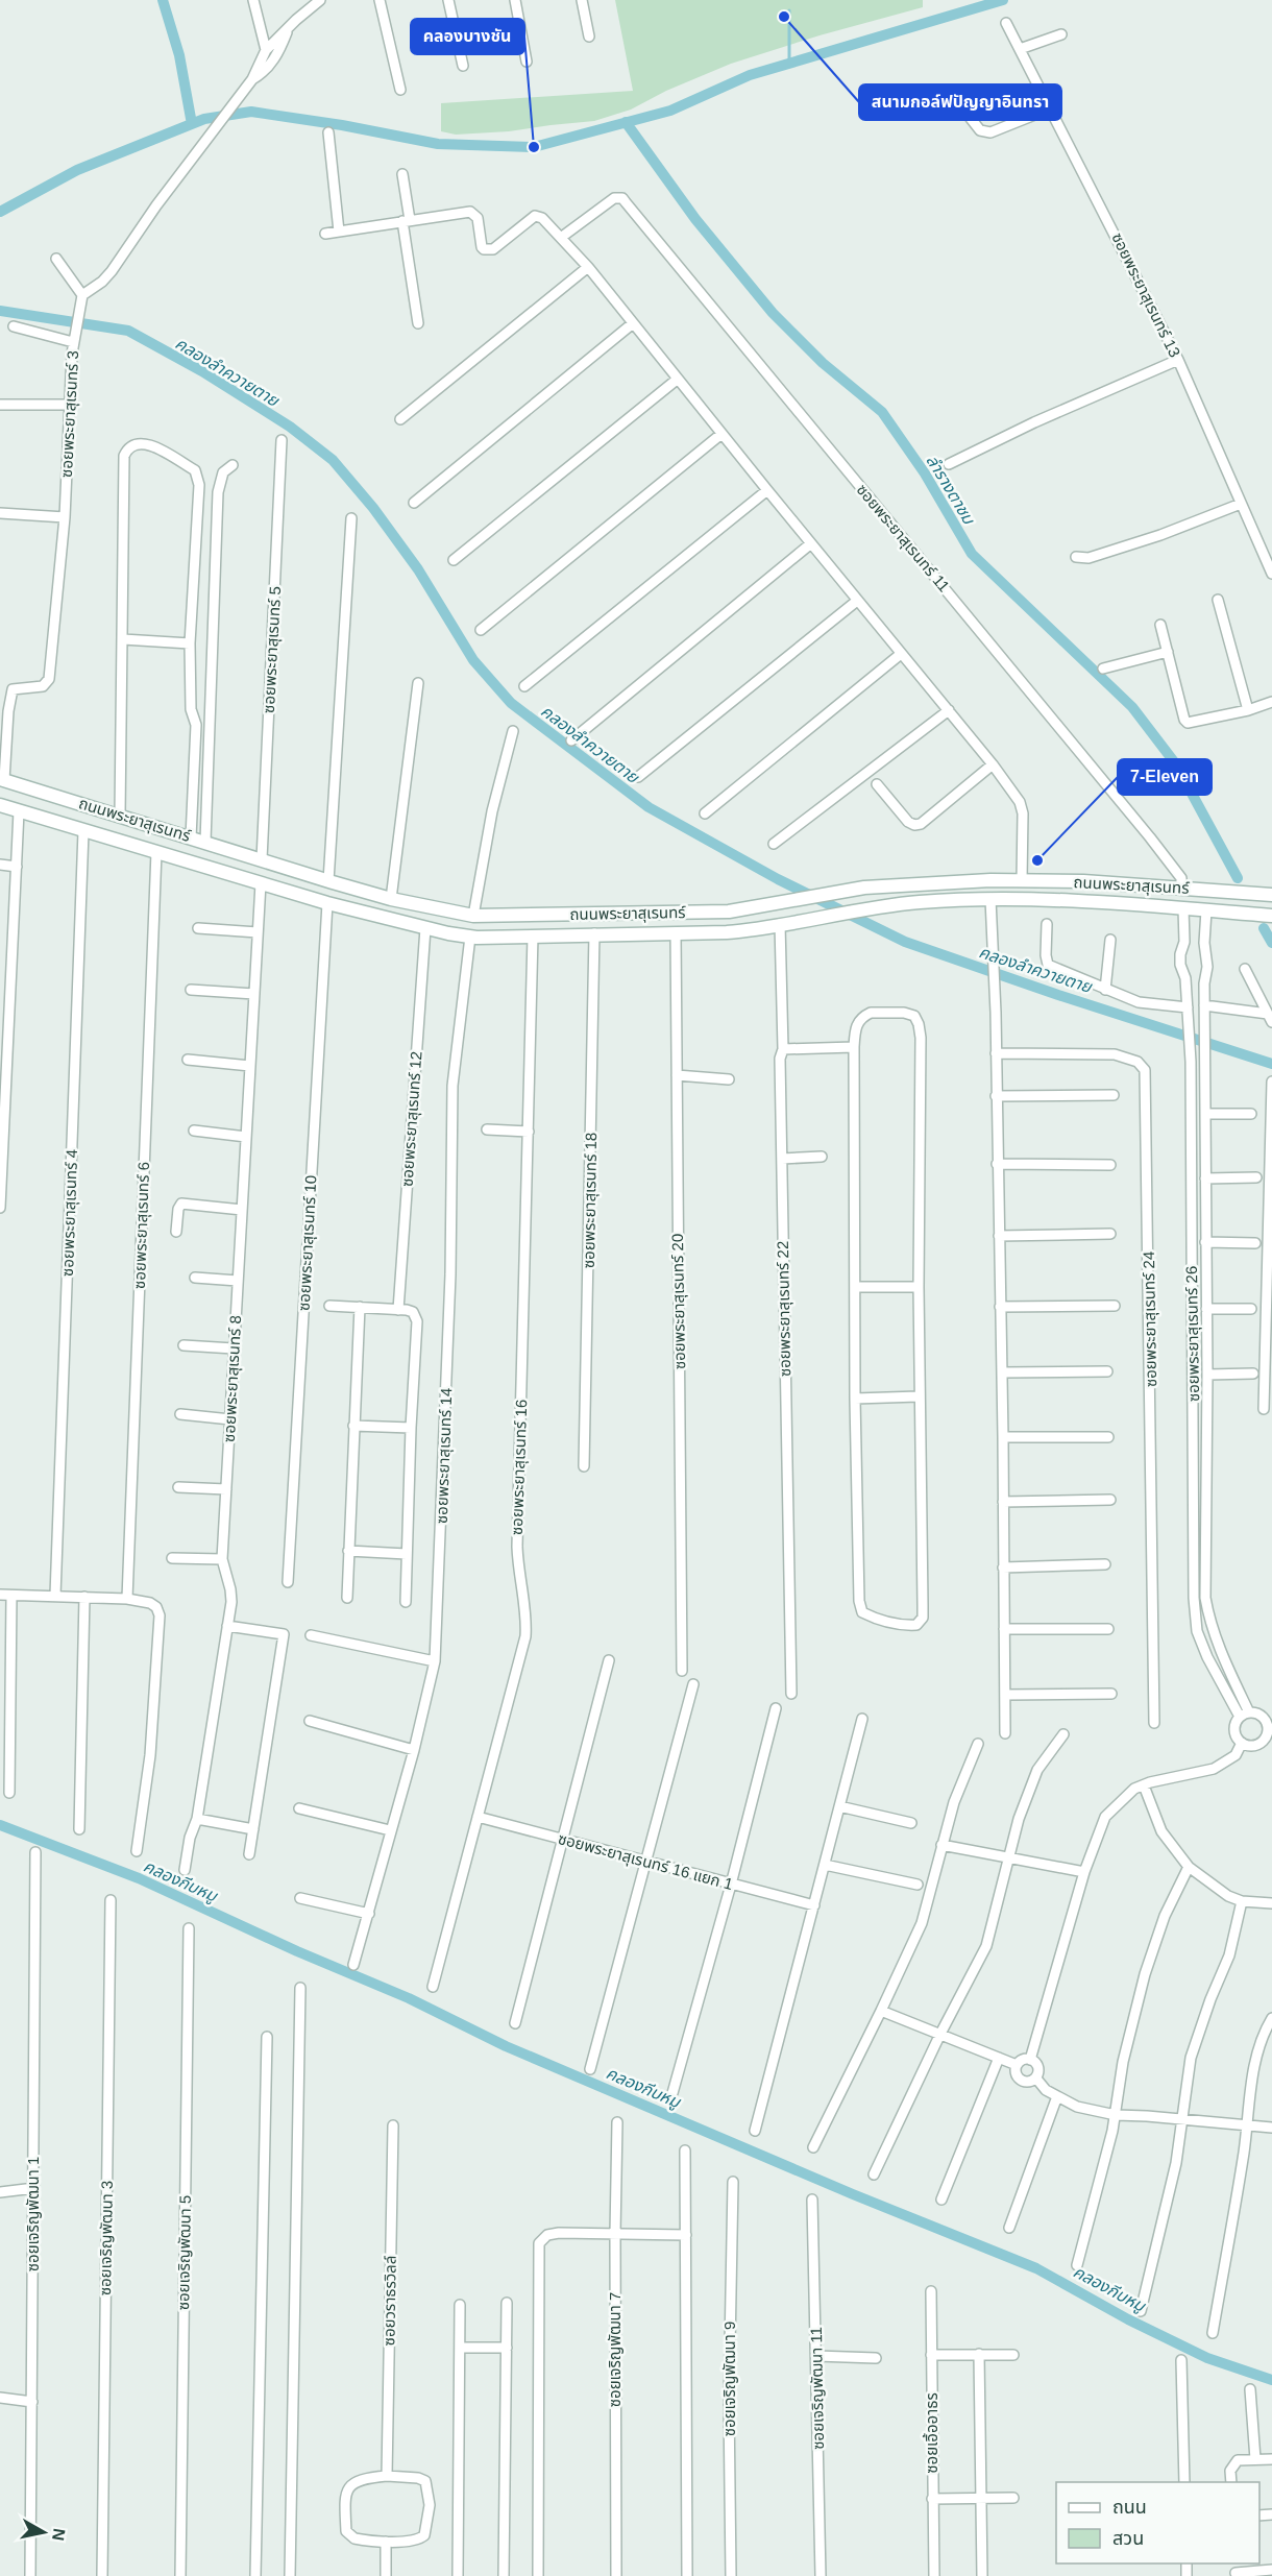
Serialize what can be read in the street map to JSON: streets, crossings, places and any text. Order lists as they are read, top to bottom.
{
  "streets": {
    "street": [
      "ซอยพระยาสุเรนทร์ 13",
      "ซอยพระยาสุเรนทร์ 3",
      "ซอยพระยาสุเรนทร์ 11",
      "ซอยพระยาสุเรนทร์ 5",
      "ถนนพระยาสุเรนทร์",
      "ซอยพระยาสุเรนทร์ 12",
      "ซอยพระยาสุเรนทร์ 18",
      "ซอยพระยาสุเรนทร์ 4",
      "ซอยพระยาสุเรนทร์ 6",
      "ซอยพระยาสุเรนทร์ 10",
      "ซอยพระยาสุเรนทร์ 20",
      "ซอยพระยาสุเรนทร์ 22",
      "ซอยพระยาสุเรนทร์ 24",
      "ซอยพระยาสุเรนทร์ 26",
      "ซอยพระยาสุเรนทร์ 8",
      "ซอยพระยาสุเรนทร์ 14",
      "ซอยพระยาสุเรนทร์ 16",
      "ซอยพระยาสุเรนทร์ 16 แยก 1",
      "ซอยเจริญพัฒนา 1",
      "ซอยเจริญพัฒนา 3",
      "ซอยเจริญพัฒนา 5",
      "ซอยวราธรวิลล์",
      "ซอยเจริญพัฒนา 7",
      "ซอยเจริญพัฒนา 9",
      "ซอยเจริญพัฒนา 11",
      "ซอยเอิ้ออาธร"
    ]
  },
  "crossings": [
    ["ซอยพระยาสุเรนทร์ 3", "ถนนพระยาสุเรนทร์"],
    ["ซอยพระยาสุเรนทร์ 11", "ถนนพระยาสุเรนทร์"],
    ["ซอยพระยาสุเรนทร์ 5", "ถนนพระยาสุเรนทร์"],
    ["ถนนพระยาสุเรนทร์", "ซอยพระยาสุเรนทร์ 12"],
    ["ถนนพระยาสุเรนทร์", "ซอยพระยาสุเรนทร์ 18"],
    ["ถนนพระยาสุเรนทร์", "ซอยพระยาสุเรนทร์ 4"],
    ["ถนนพระยาสุเรนทร์", "ซอยพระยาสุเรนทร์ 6"],
    ["ถนนพระยาสุเรนทร์", "ซอยพระยาสุเรนทร์ 10"],
    ["ถนนพระยาสุเรนทร์", "ซอยพระยาสุเรนทร์ 20"],
    ["ถนนพระยาสุเรนทร์", "ซอยพระยาสุเรนทร์ 22"],
    ["ถนนพระยาสุเรนทร์", "ซอยพระยาสุเรนทร์ 26"],
    ["ถนนพระยาสุเรนทร์", "ซอยพระยาสุเรนทร์ 8"],
    ["ถนนพระยาสุเรนทร์", "ซอยพระยาสุเรนทร์ 14"],
    ["ถนนพระยาสุเรนทร์", "ซอยพระยาสุเรนทร์ 16"],
    ["ซอยพระยาสุเรนทร์ 16", "ซอยพระยาสุเรนทร์ 16 แยก 1"]
  ],
  "water": ["คลองลำควายตาย", "ลำรางตาชม", "คลองกีบหมู"],
  "places": ["สนามกอล์ฟปัญญาอินทรา", "คลองบางชัน", "7-Eleven"],
  "legend": ["ถนน", "สวน"],
  "north": "right"
}
